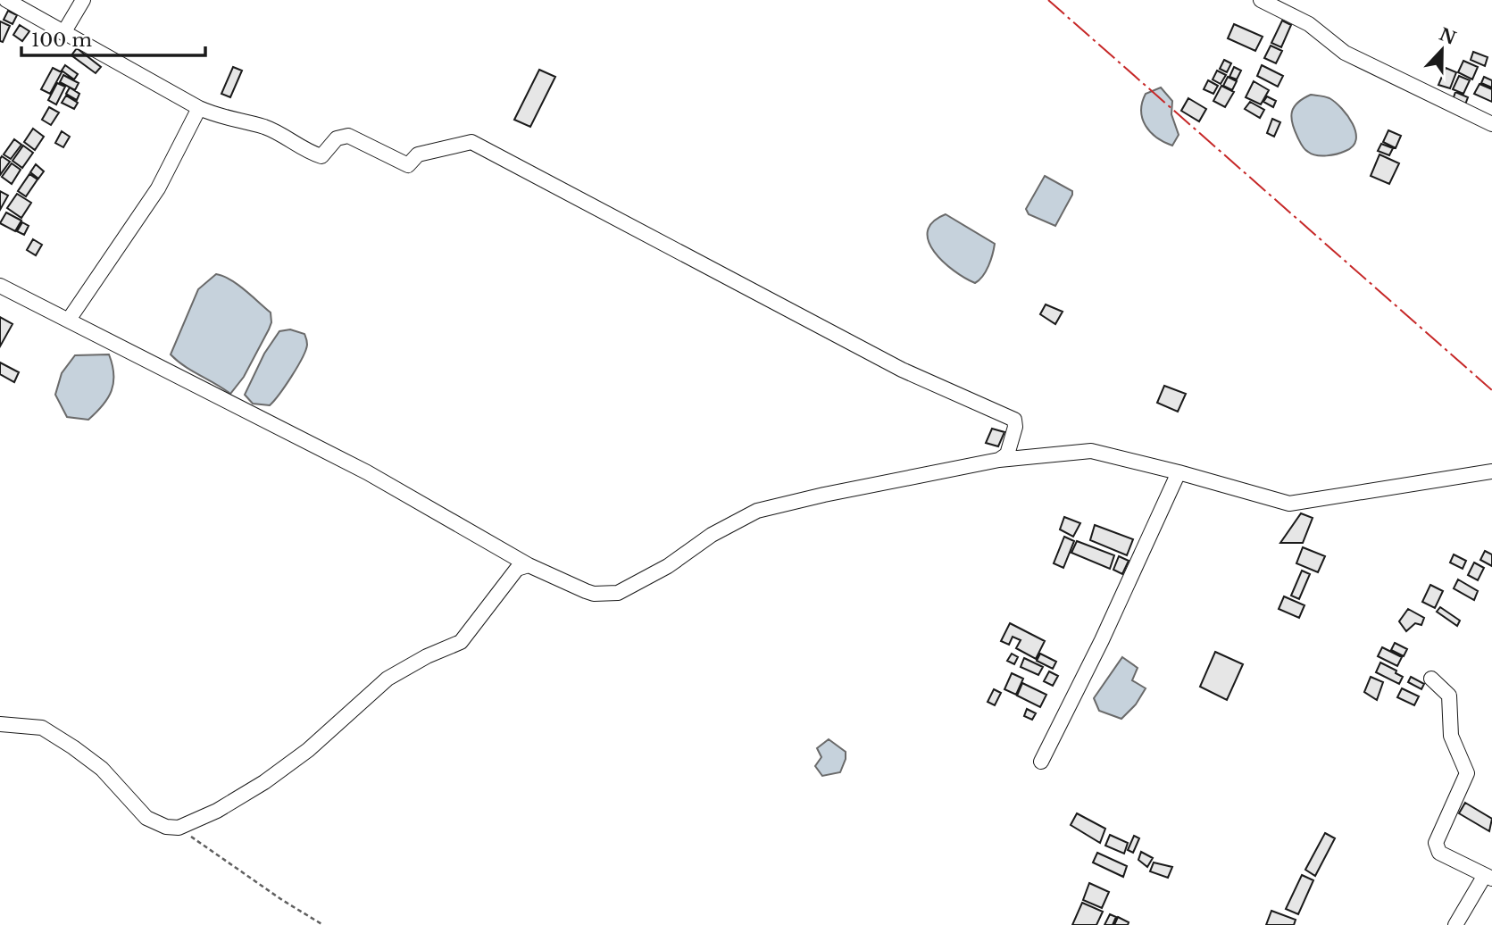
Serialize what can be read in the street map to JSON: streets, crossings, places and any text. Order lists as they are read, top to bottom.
{
  "scale_bar": "100 m",
  "north": "top"
}
